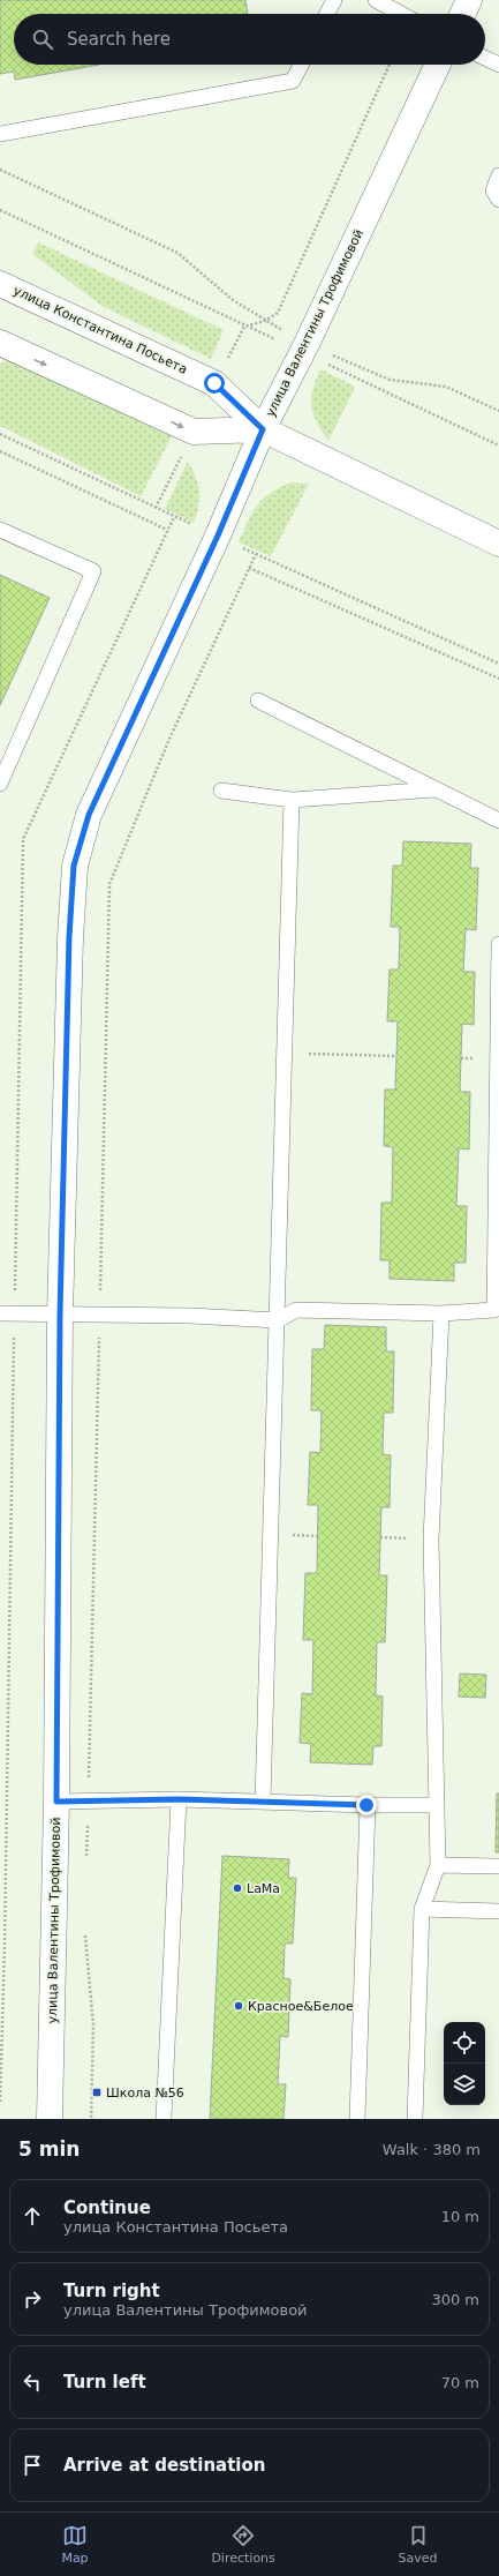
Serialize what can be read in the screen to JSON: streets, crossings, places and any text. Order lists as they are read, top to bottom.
{
  "streets": {
    "street": ["улица Валентины Трофимовой", "улица Константина Посьета"]
  },
  "crossings": [
    ["улица Валентины Трофимовой", "улица Константина Посьета"]
  ],
  "places": {
    "other": ["LaMa", "Красное&Белое"],
    "transit": ["Школа №56"]
  },
  "page": {
    "search": "Search here",
    "heading": ["5 min", "Walk · 380 m"],
    "list": [
      ["Continue", "улица Константина Посьета", "10 m"],
      ["Turn right", "улица Валентины Трофимовой", "300 m"],
      ["Turn left", "70 m"],
      "Arrive at destination"
    ],
    "nav": ["Map", "Directions", "Saved"]
  }
}
